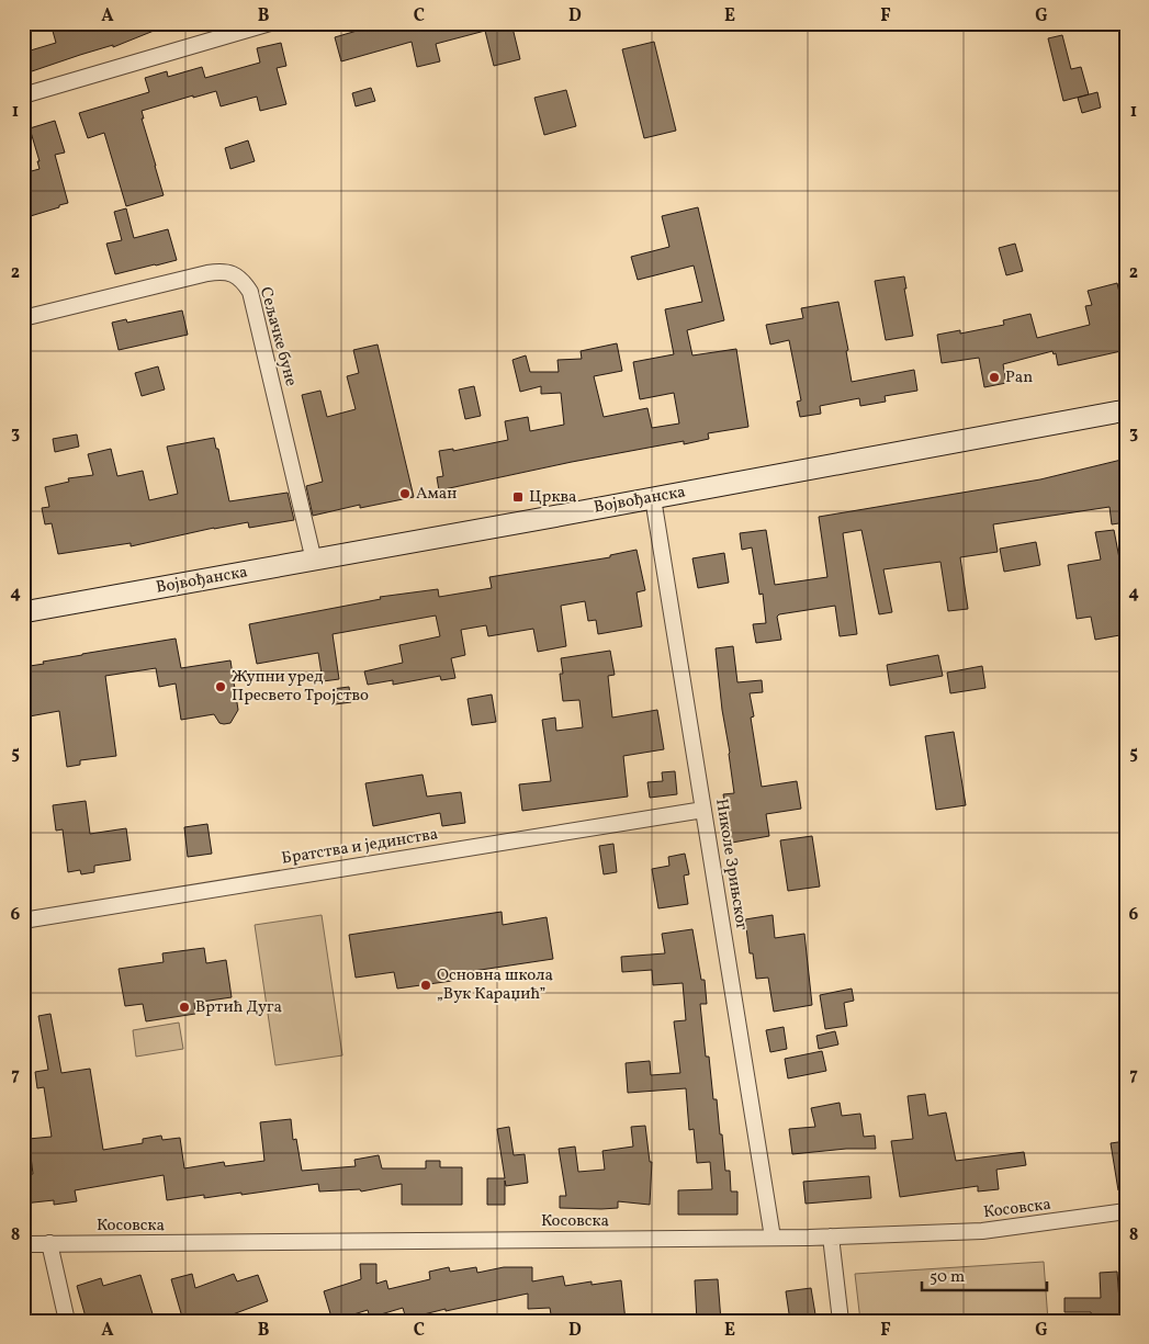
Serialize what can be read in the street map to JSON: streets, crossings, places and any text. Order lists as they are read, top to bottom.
{
  "streets": {
    "main road": ["Војвођанска"],
    "street": [
      "Сељачке буне",
      "Братства и јединства",
      "Николе Зрињског",
      "Косовска"
    ]
  },
  "crossings": [
    ["Сељачке буне", "Војвођанска"],
    ["Војвођанска", "Николе Зрињског"],
    ["Братства и јединства", "Николе Зрињског"],
    ["Николе Зрињског", "Косовска"]
  ],
  "places": {
    "other": [
      "Pan",
      "Аман",
      "Жупни уред Пресвето Тројство",
      "Основна школа „Вук Караџић”",
      "Вртић Дуга"
    ],
    "transit": ["Црква"]
  },
  "scale_bar": "50 m",
  "grid": {
    "columns": [
      "A",
      "B",
      "C",
      "D",
      "E",
      "F",
      "G"
    ],
    "rows": [
      "1",
      "2",
      "3",
      "4",
      "5",
      "6",
      "7",
      "8"
    ]
  }
}
